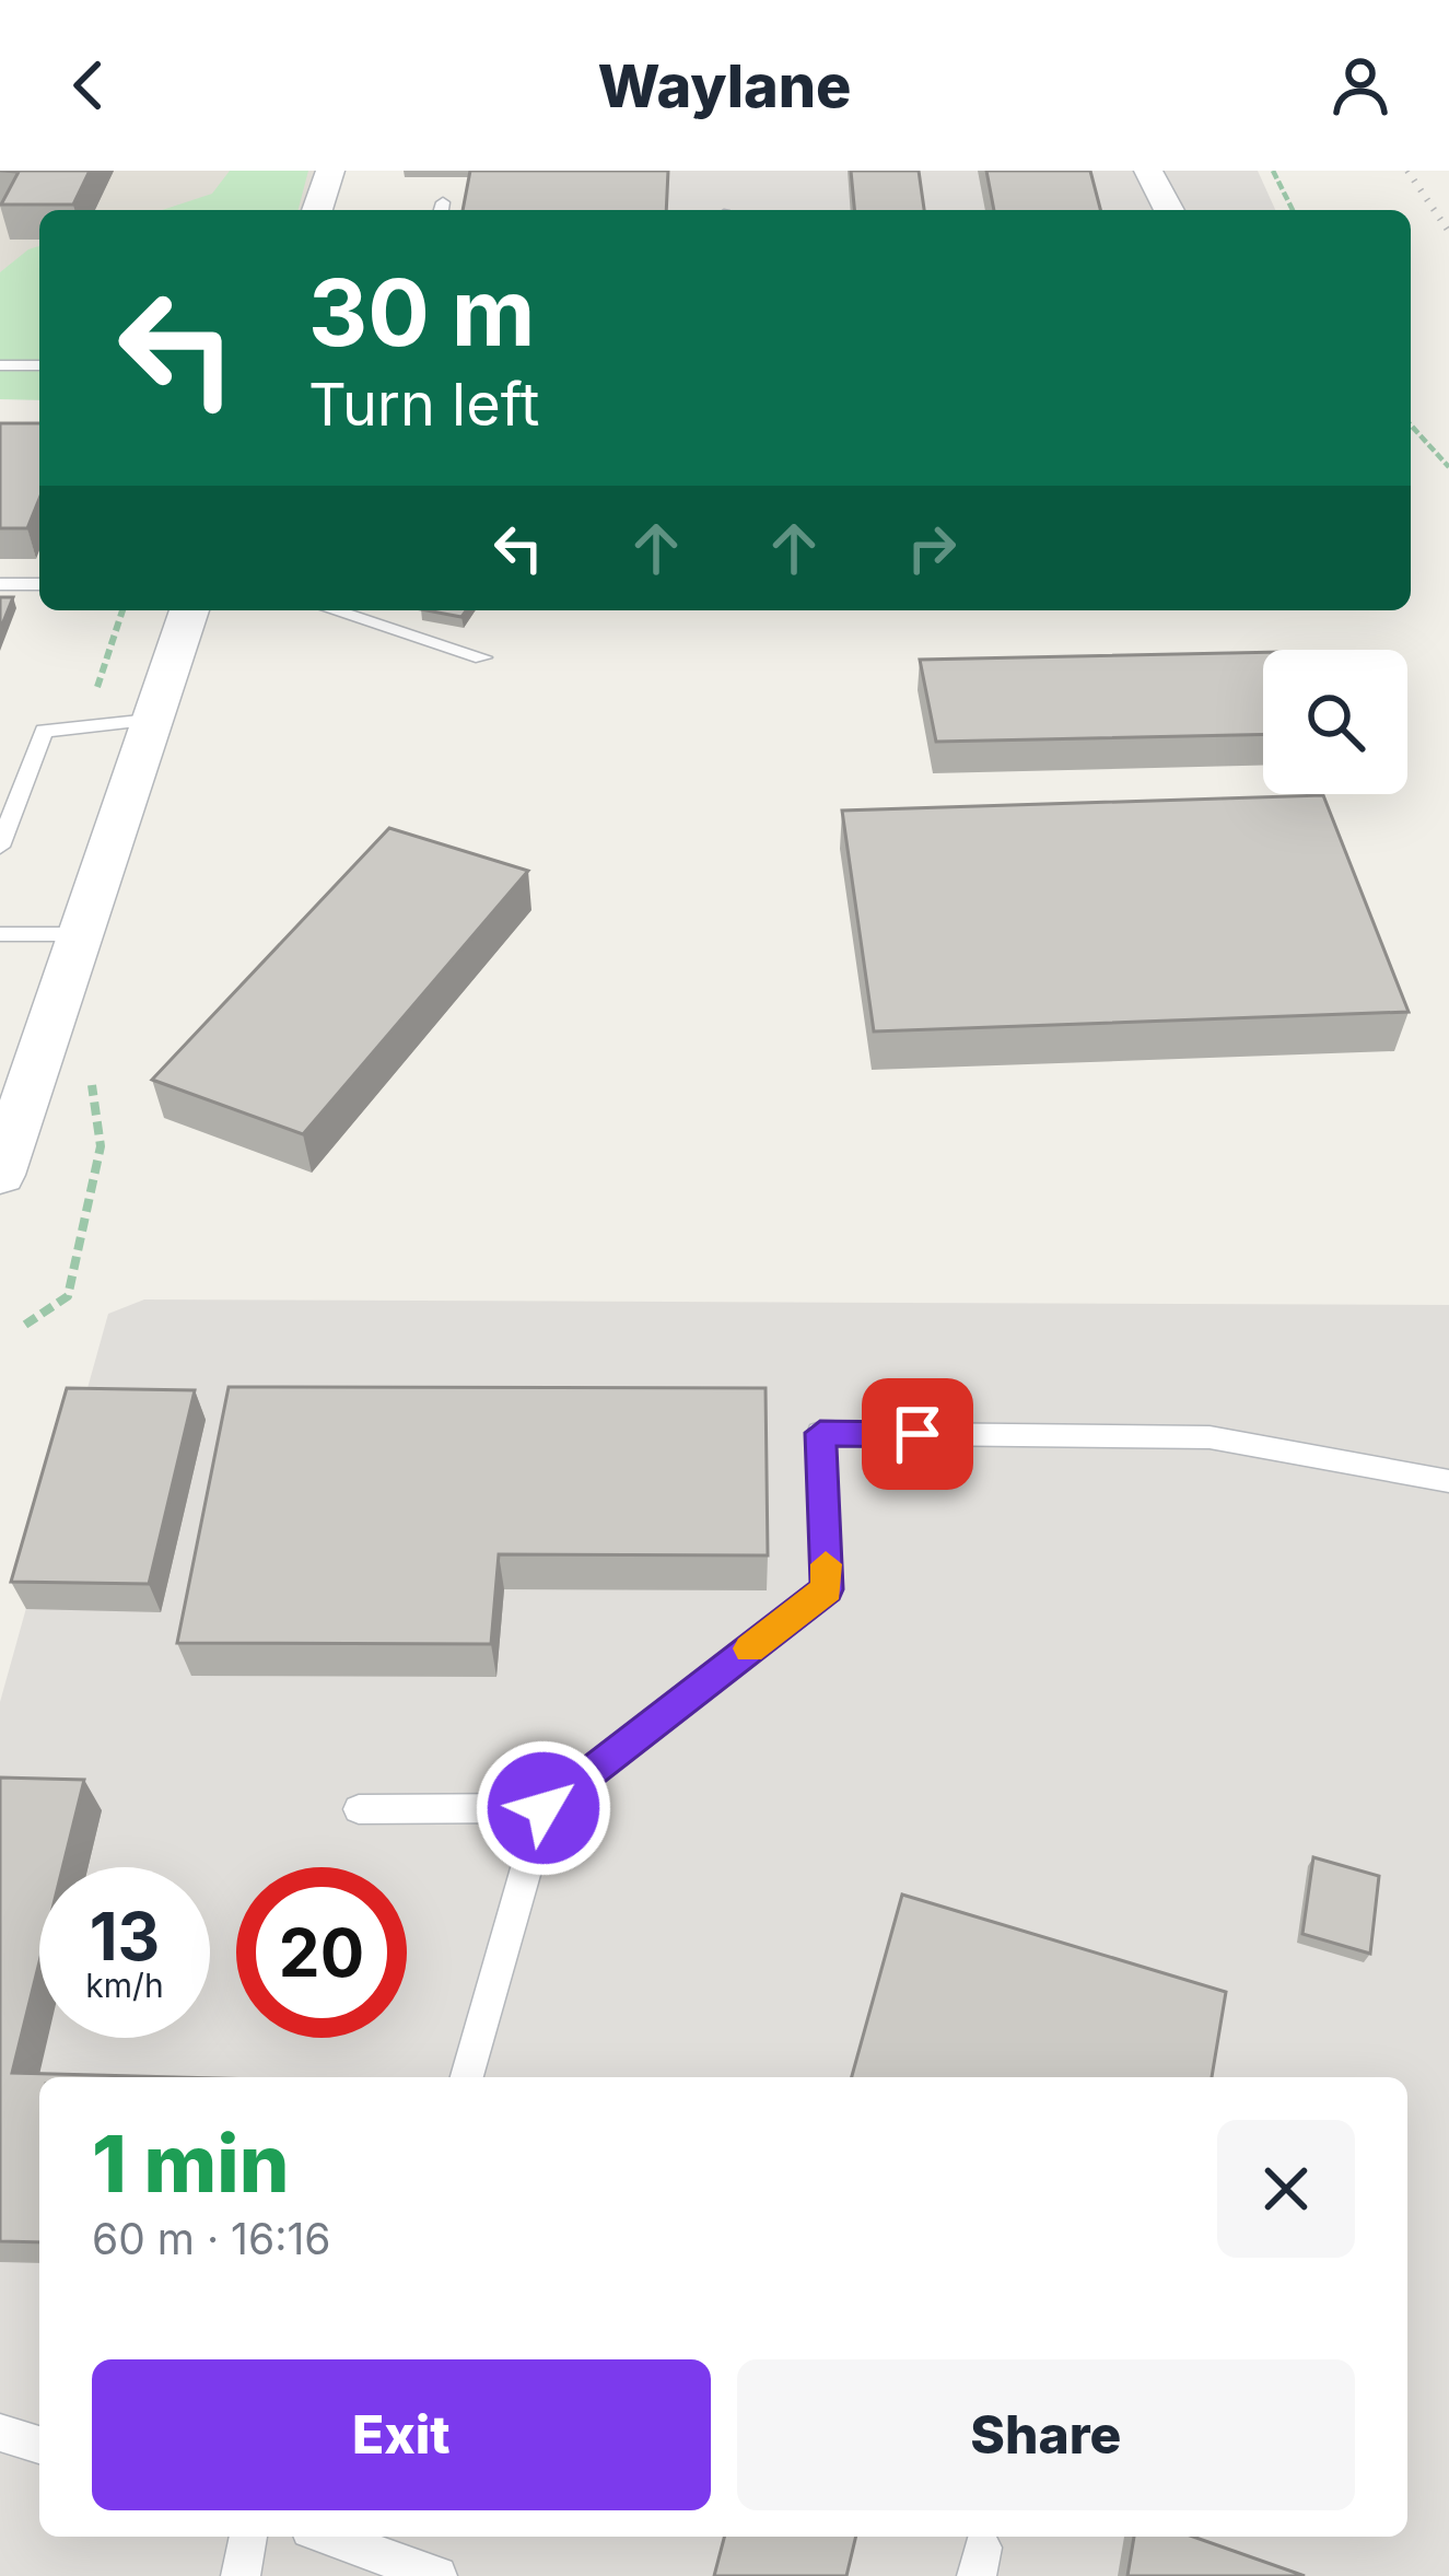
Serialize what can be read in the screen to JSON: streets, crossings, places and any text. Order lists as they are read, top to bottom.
{
  "page": {
    "header": "Waylane",
    "turn": ["30 m", "Turn left"],
    "speed": "13 km/h",
    "limit": "20",
    "heading": ["1 min", "60 m · 16:16"],
    "buttons": ["Exit", "Share"]
  }
}
